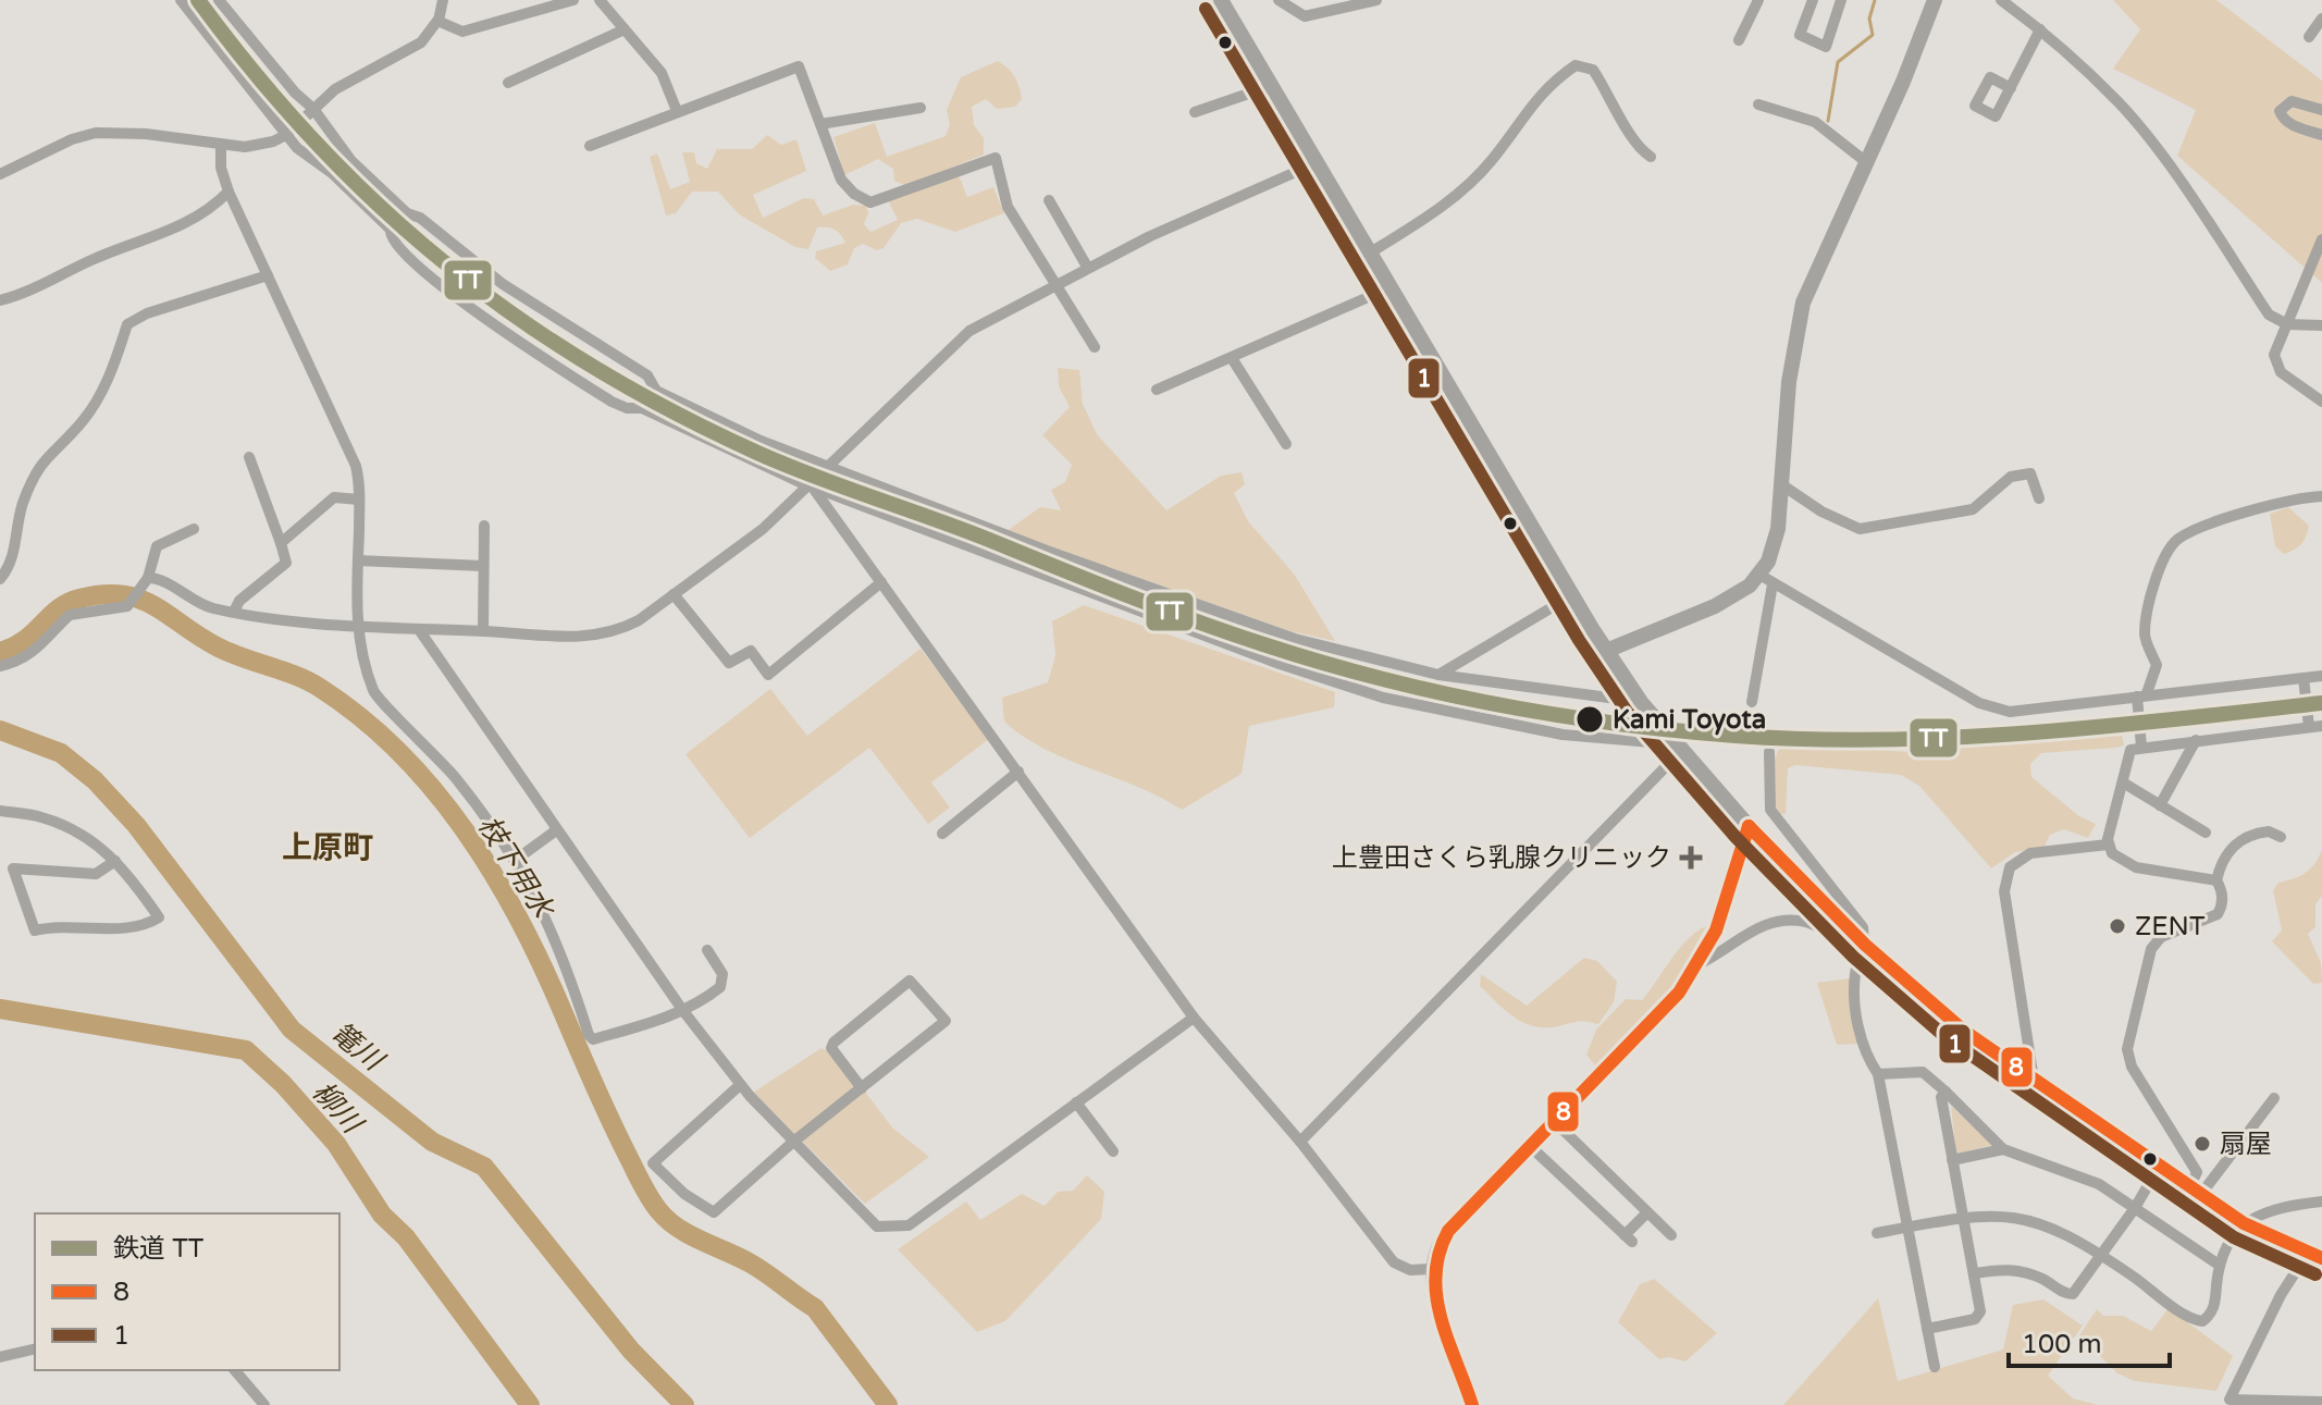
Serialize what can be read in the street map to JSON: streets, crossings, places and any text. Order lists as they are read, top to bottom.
{
  "districts": ["上原町"],
  "water": ["枝下用水", "篭川", "柳川"],
  "places": {
    "other": ["Kami Toyota", "ZENT", "扇屋"],
    "health": ["上豊田さくら乳腺クリニック"]
  },
  "lines": ["rail line TT", "transit line 1", "transit line 8"],
  "legend": ["鉄道 TT", "8", "1"],
  "scale_bar": "100 m"
}
